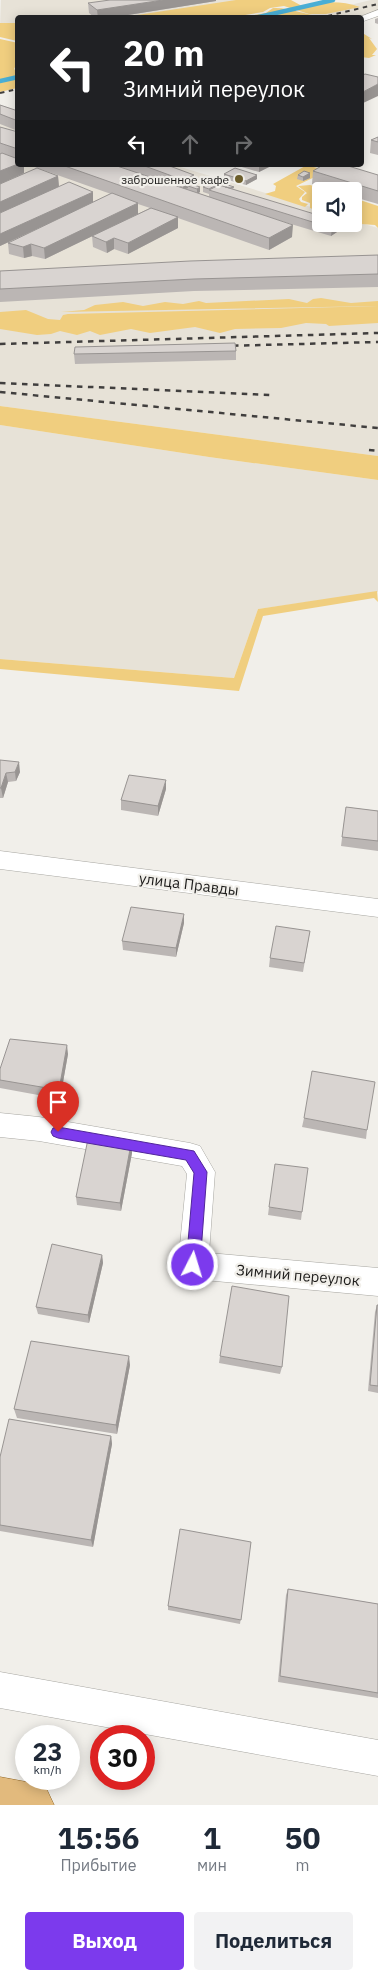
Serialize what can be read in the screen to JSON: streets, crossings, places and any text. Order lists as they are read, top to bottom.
{
  "streets": {
    "street": ["улица Правды", "Зимний переулок"]
  },
  "places": ["заброшенное кафе"],
  "page": {
    "turn": ["20 m", "Зимний переулок"],
    "speed": "23 km/h",
    "limit": "30",
    "eta": [
      "15:56",
      "Прибытие",
      "1",
      "мин",
      "50",
      "m"
    ],
    "buttons": ["Выход", "Поделиться"]
  }
}
